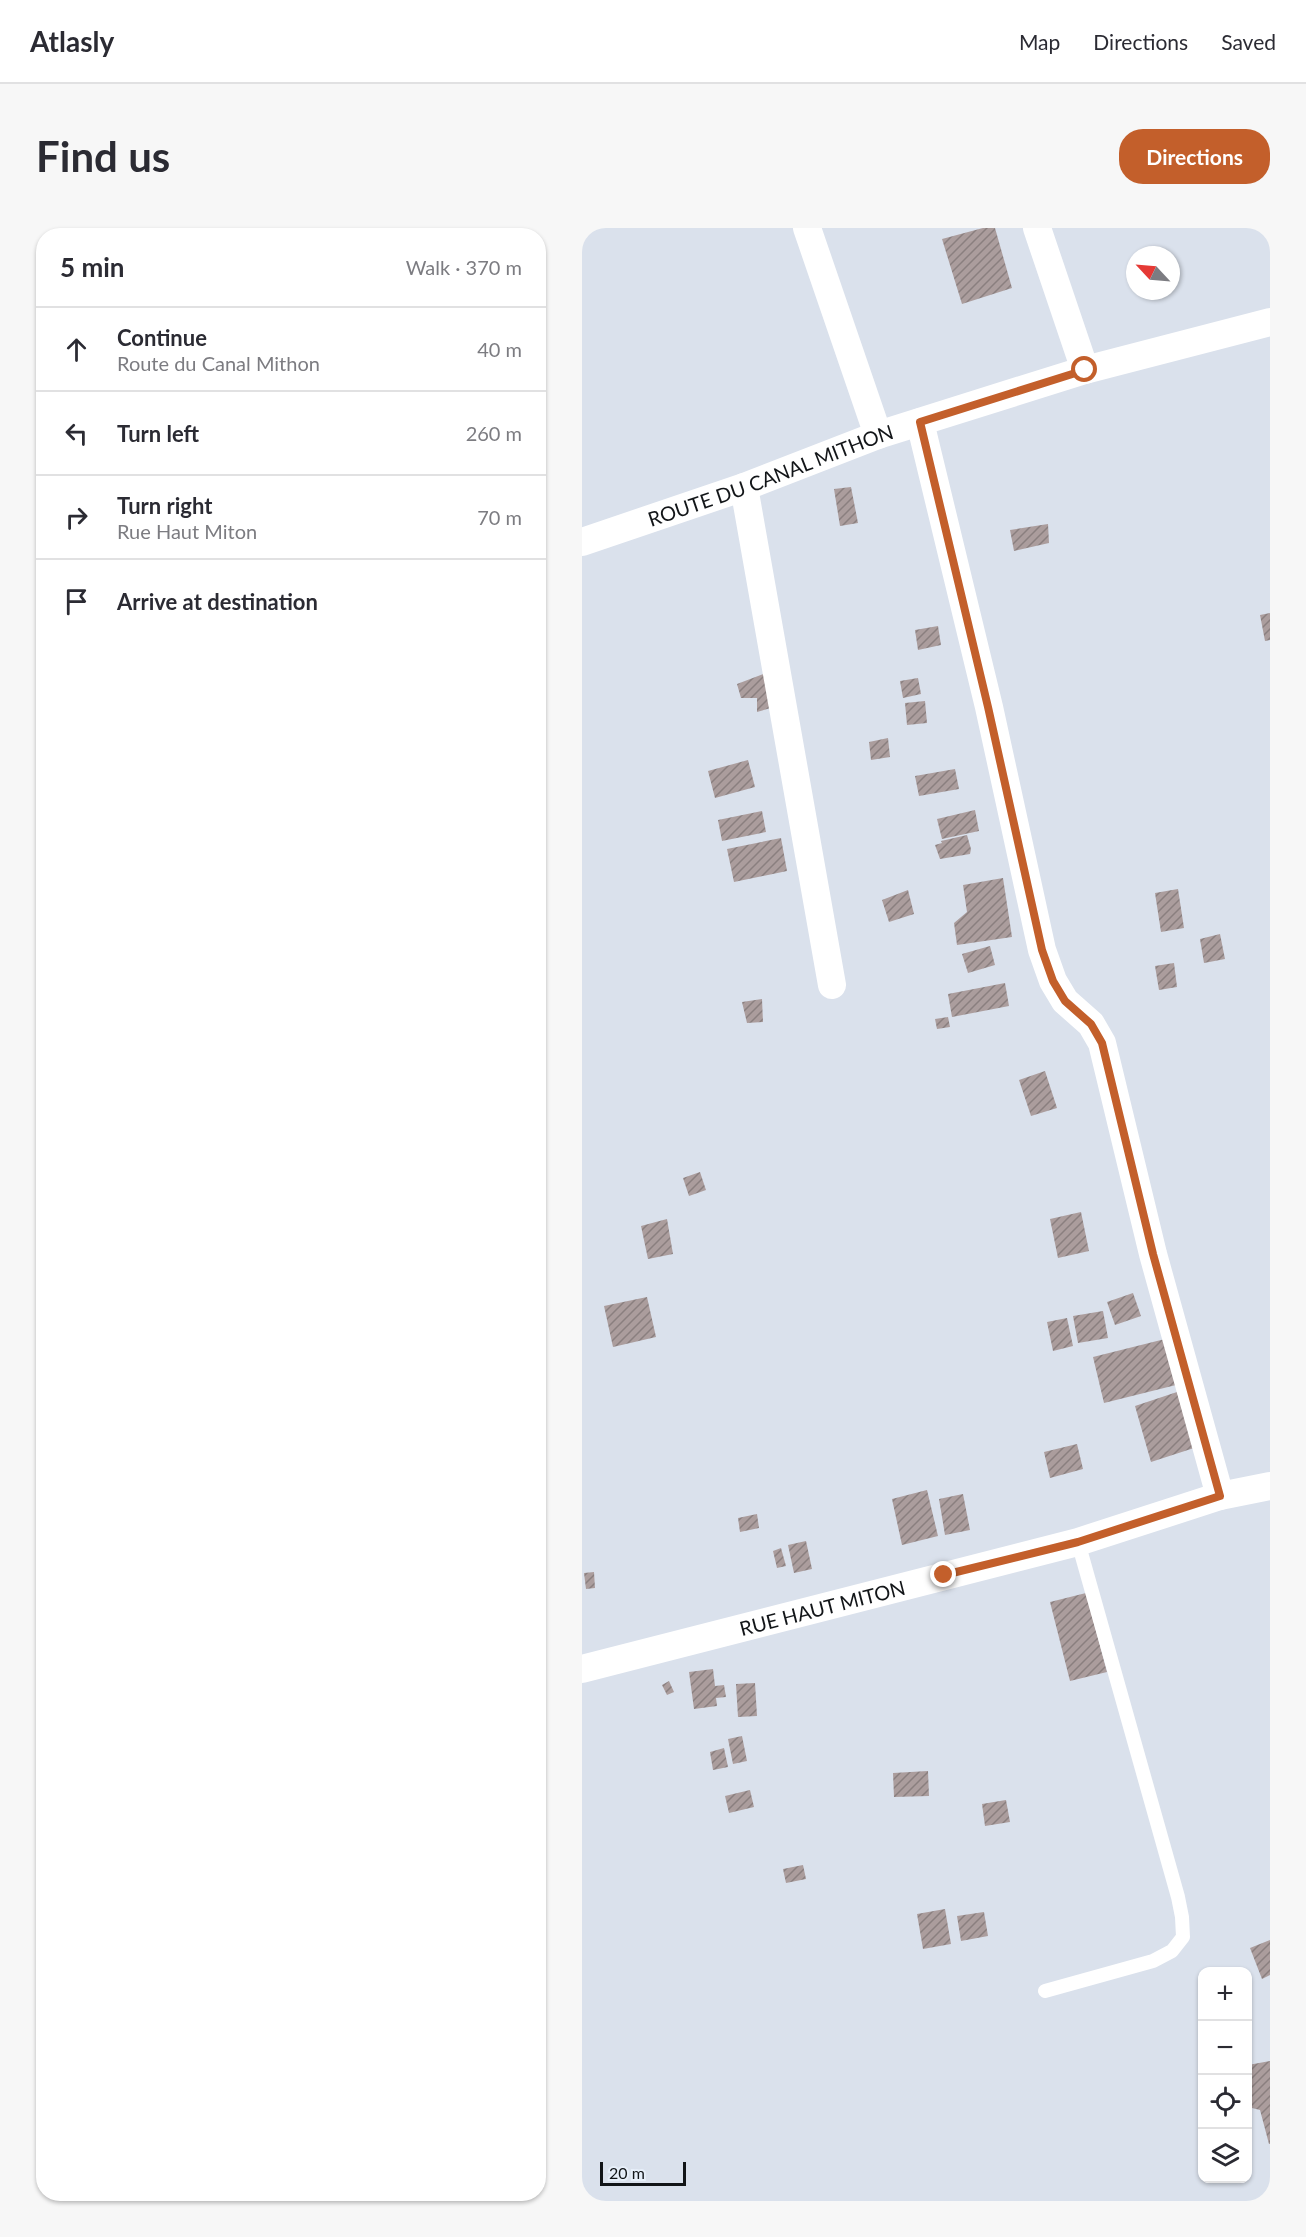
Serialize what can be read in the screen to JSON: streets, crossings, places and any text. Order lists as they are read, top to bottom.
{
  "streets": {
    "street": ["ROUTE DU CANAL MITHON", "RUE HAUT MITON"]
  },
  "scale_bar": "20 m",
  "north": "top left",
  "page": {
    "header": "Atlasly",
    "nav": ["Map", "Directions", "Saved"],
    "buttons": "Directions",
    "title": "Find us",
    "heading": ["5 min", "Walk · 370 m"],
    "list": [
      ["Continue", "Route du Canal Mithon", "40 m"],
      ["Turn left", "260 m"],
      ["Turn right", "Rue Haut Miton", "70 m"],
      "Arrive at destination"
    ],
    "map_buttons": ["+", "−"],
    "scale": "20 m"
  }
}
